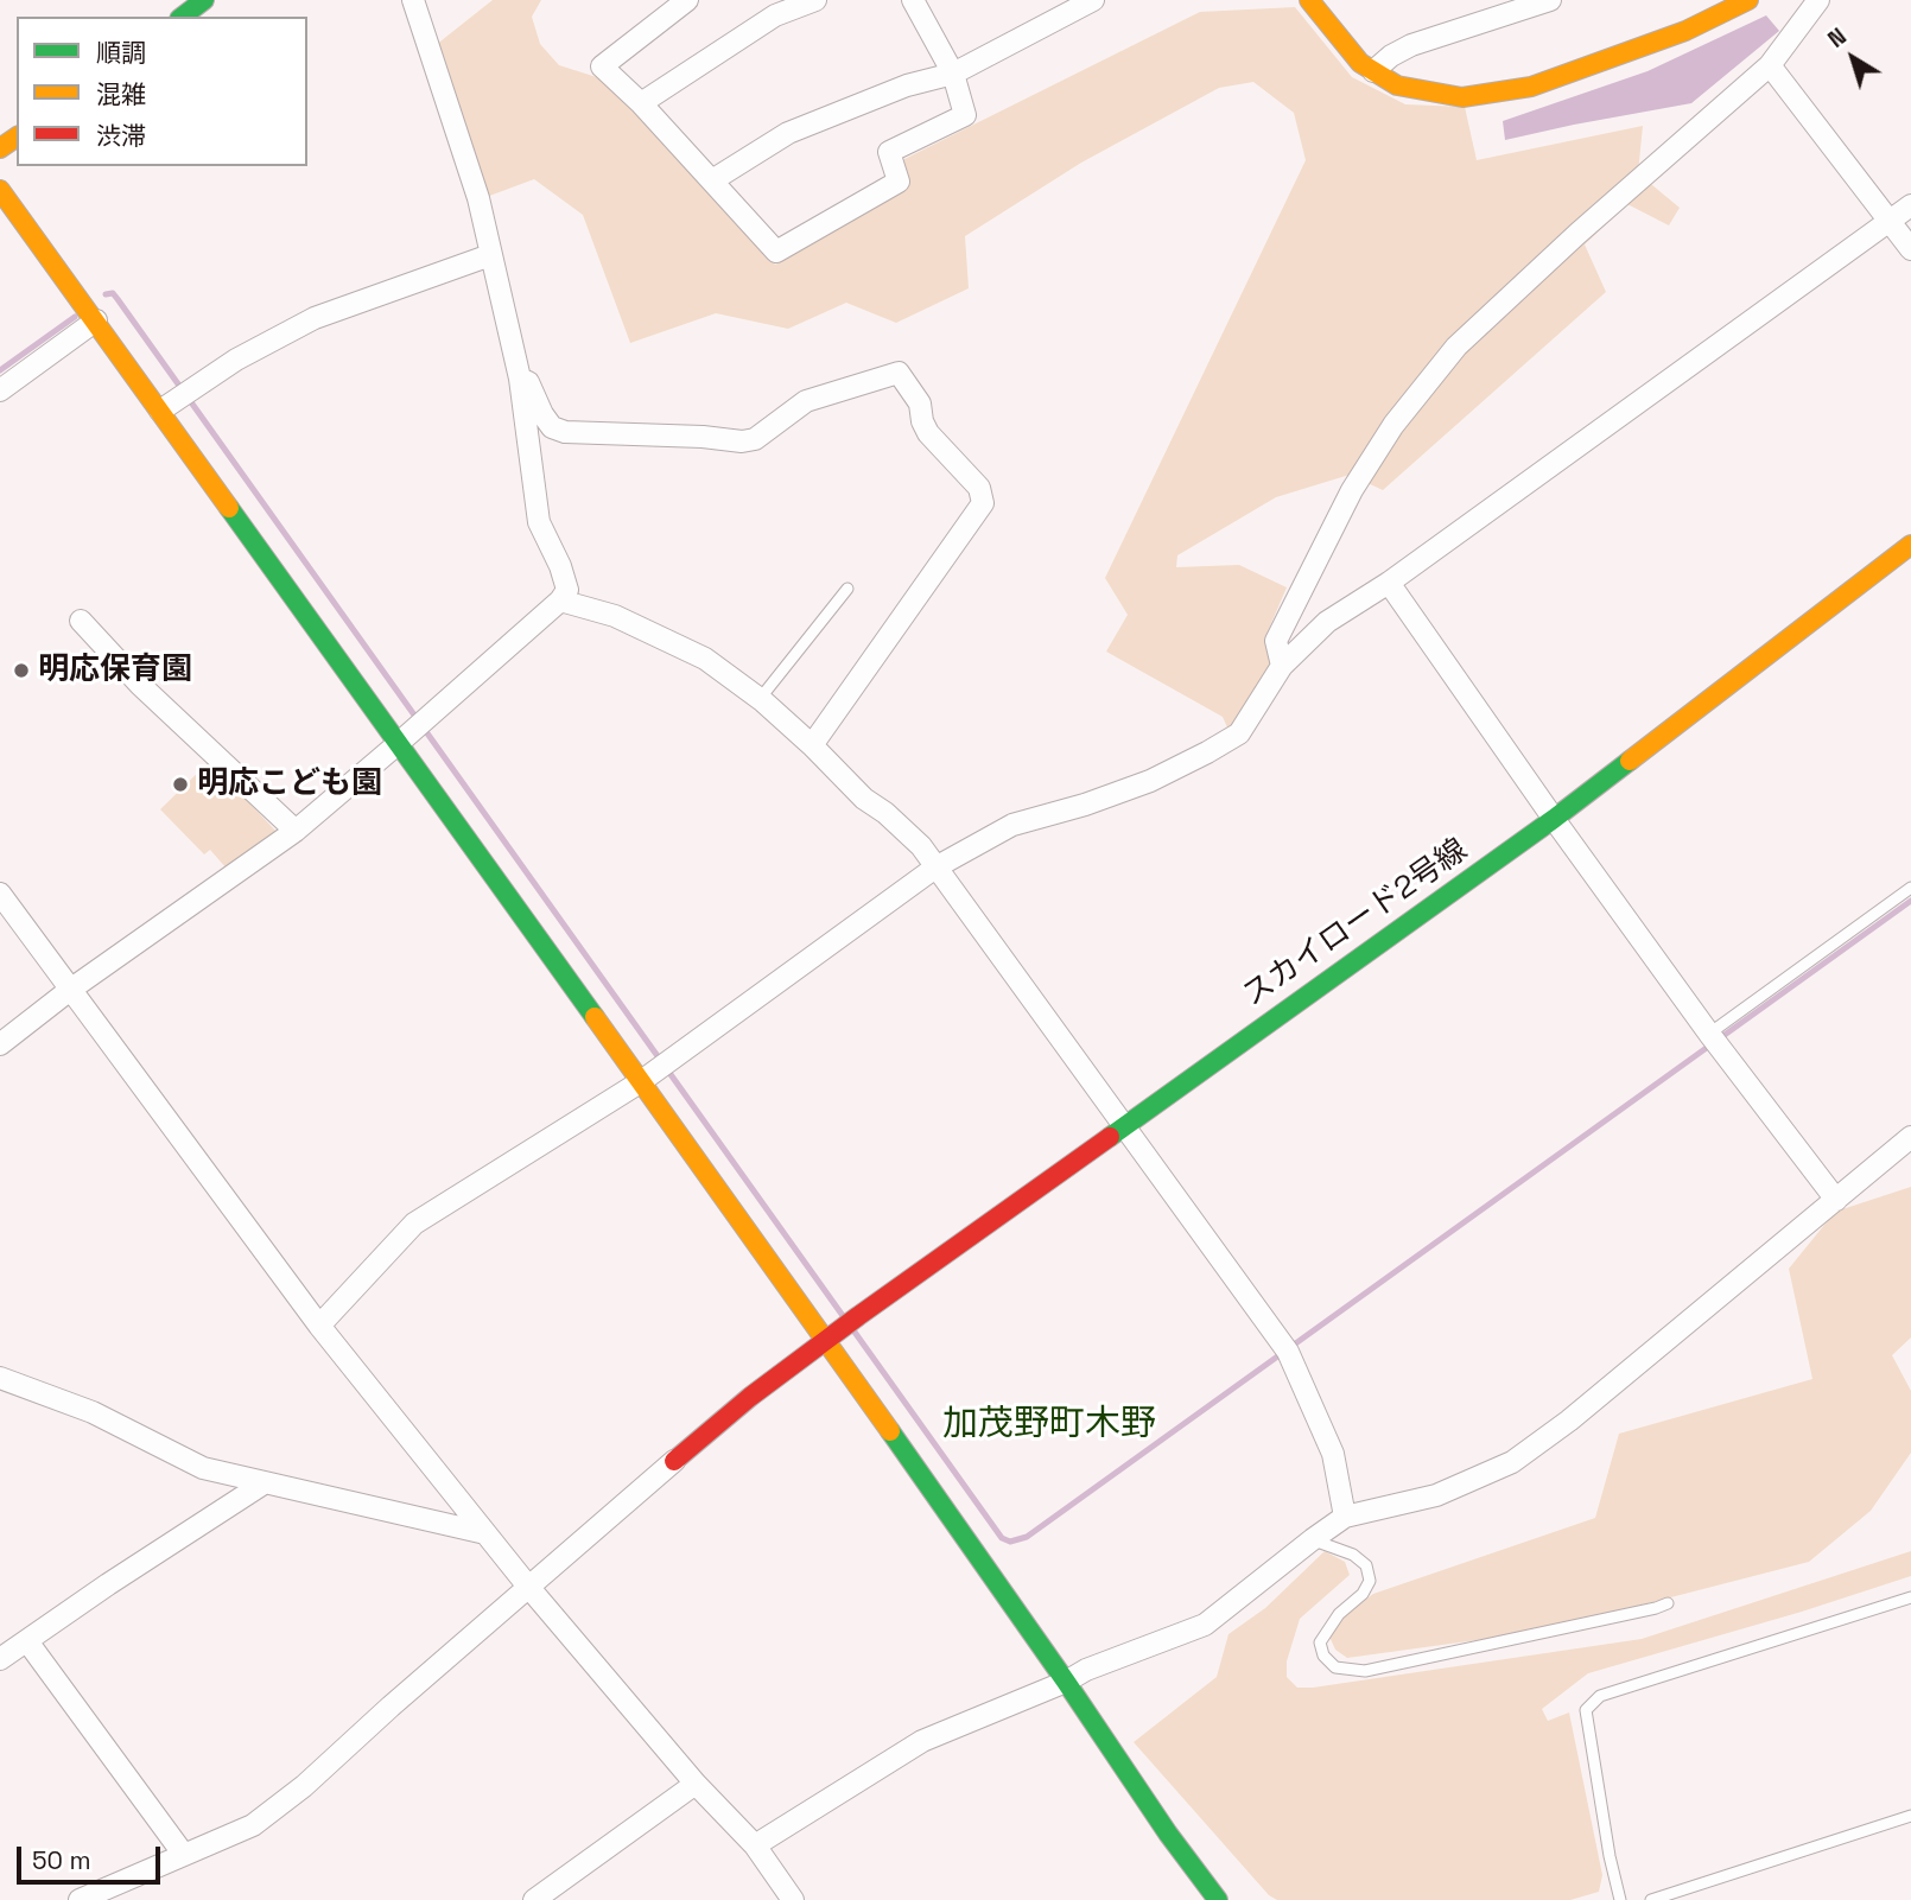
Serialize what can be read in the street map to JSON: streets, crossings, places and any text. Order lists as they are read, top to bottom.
{
  "streets": {
    "street": ["スカイロード2号線"]
  },
  "districts": ["加茂野町木野"],
  "places": ["明応保育園", "明応こども園"],
  "legend": ["順調", "混雑", "渋滞"],
  "scale_bar": "50 m",
  "north": "top left"
}
